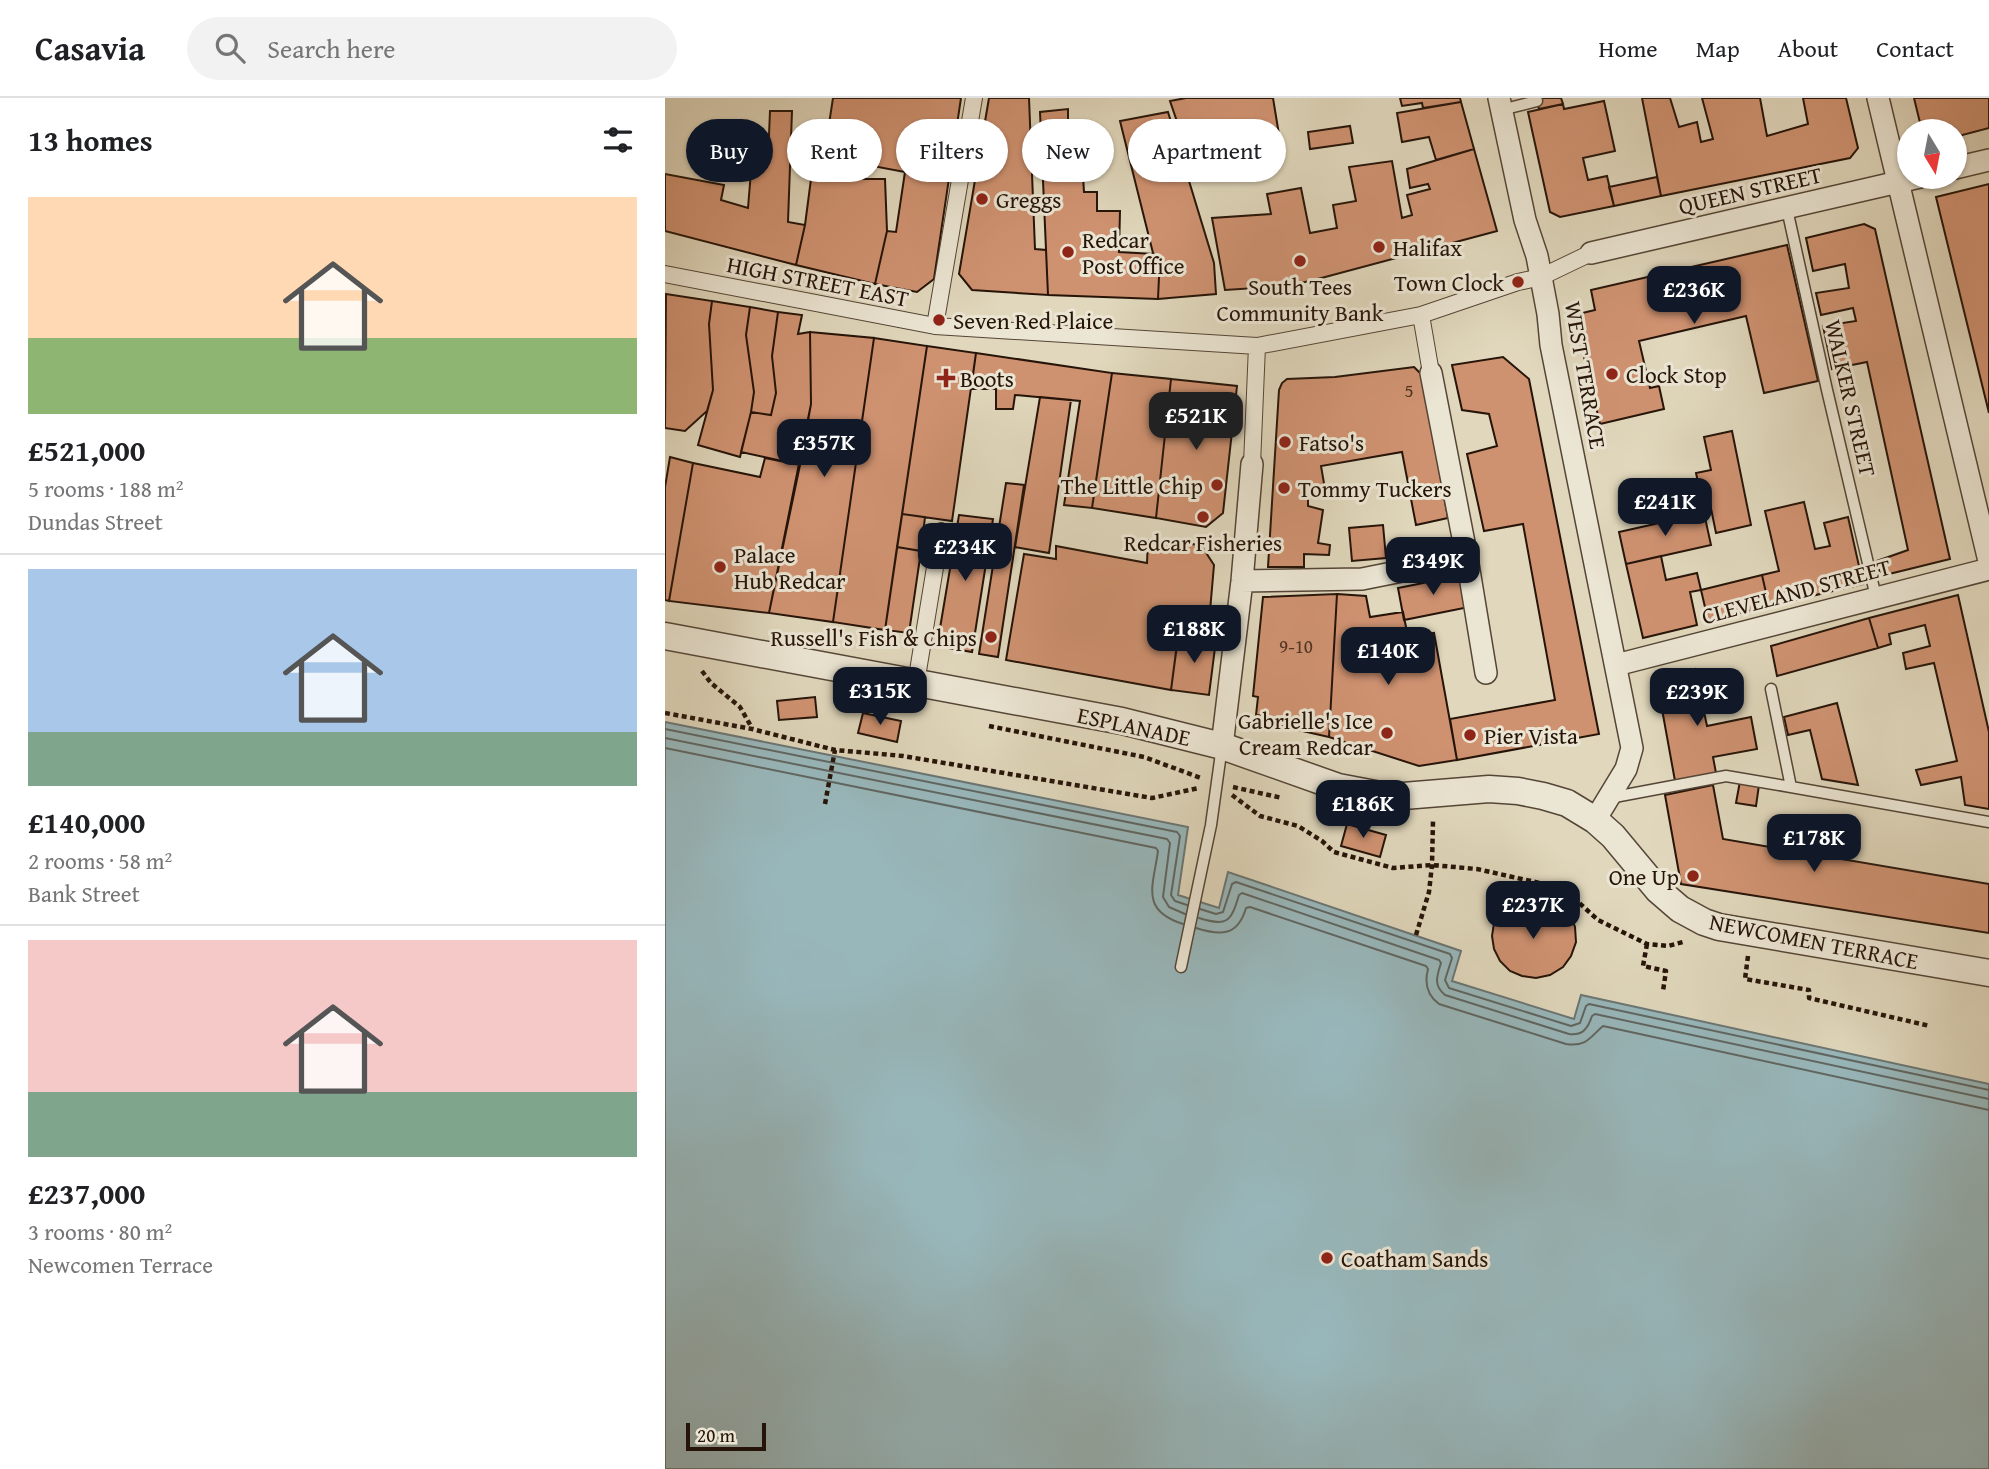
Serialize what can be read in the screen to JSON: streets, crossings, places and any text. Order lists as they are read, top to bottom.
{
  "streets": {
    "street": [
      "QUEEN STREET",
      "HIGH STREET EAST",
      "WEST TERRACE",
      "CLEVELAND STREET",
      "ESPLANADE",
      "NEWCOMEN TERRACE"
    ],
    "lane": ["WALKER STREET"]
  },
  "crossings": [
    ["QUEEN STREET", "HIGH STREET EAST"],
    ["QUEEN STREET", "WALKER STREET"],
    ["HIGH STREET EAST", "WEST TERRACE"],
    ["WEST TERRACE", "CLEVELAND STREET"],
    ["WEST TERRACE", "ESPLANADE"],
    ["WEST TERRACE", "NEWCOMEN TERRACE"],
    ["WALKER STREET", "CLEVELAND STREET"],
    ["ESPLANADE", "NEWCOMEN TERRACE"]
  ],
  "places": {
    "other": [
      "Greggs",
      "Halifax",
      "Redcar Post Office",
      "South Tees Community Bank",
      "Town Clock",
      "Seven Red Plaice",
      "Clock Stop",
      "Fatso's",
      "The Little Chip",
      "Tommy Tuckers",
      "Redcar Fisheries",
      "Palace Hub Redcar",
      "Russell's Fish & Chips",
      "Gabrielle's Ice Cream Redcar",
      "Pier Vista",
      "One Up",
      "Coatham Sands"
    ],
    "health": ["Boots"]
  },
  "house_numbers": ["5", "9-10"],
  "scale_bar": "20 m",
  "north": "bottom",
  "page": {
    "header": "Casavia",
    "search": "Search here",
    "nav": [
      "Home",
      "Map",
      "About",
      "Contact"
    ],
    "heading": "13 homes",
    "chip": [
      "Buy",
      "Rent",
      "Filters",
      "New",
      "Apartment"
    ],
    "list": [
      {
        "name": "£521,000",
        "note": "5 rooms · 188 m² · Dundas Street"
      },
      {
        "name": "£140,000",
        "note": "2 rooms · 58 m² · Bank Street"
      },
      {
        "name": "£237,000",
        "note": "3 rooms · 80 m² · Newcomen Terrace"
      }
    ],
    "price": [
      "£236K",
      "£521K",
      "£357K",
      "£241K",
      "£234K",
      "£349K",
      "£188K",
      "£140K",
      "£315K",
      "£239K",
      "£186K",
      "£178K",
      "£237K"
    ],
    "scale": "20 m"
  }
}
